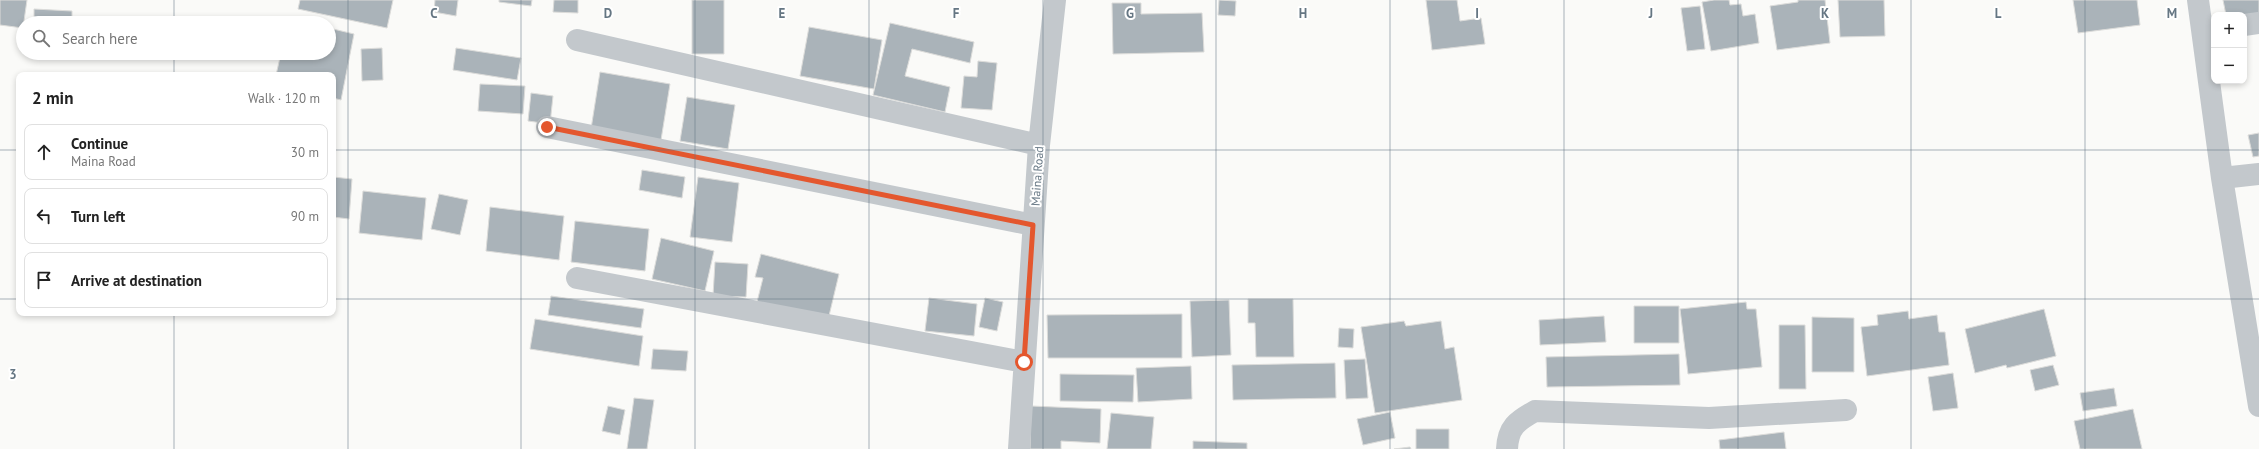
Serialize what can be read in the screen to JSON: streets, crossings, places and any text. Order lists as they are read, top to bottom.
{
  "streets": {
    "street": ["Maina Road"]
  },
  "page": {
    "map_buttons": ["+", "−"],
    "search": "Search here",
    "heading": ["2 min", "Walk · 120 m"],
    "list": [
      ["Continue", "Maina Road", "30 m"],
      ["Turn left", "90 m"],
      "Arrive at destination"
    ]
  },
  "grid": {
    "columns": [
      "C",
      "D",
      "E",
      "F",
      "G",
      "H",
      "I",
      "J",
      "K",
      "L",
      "M"
    ],
    "rows": ["3"]
  }
}
